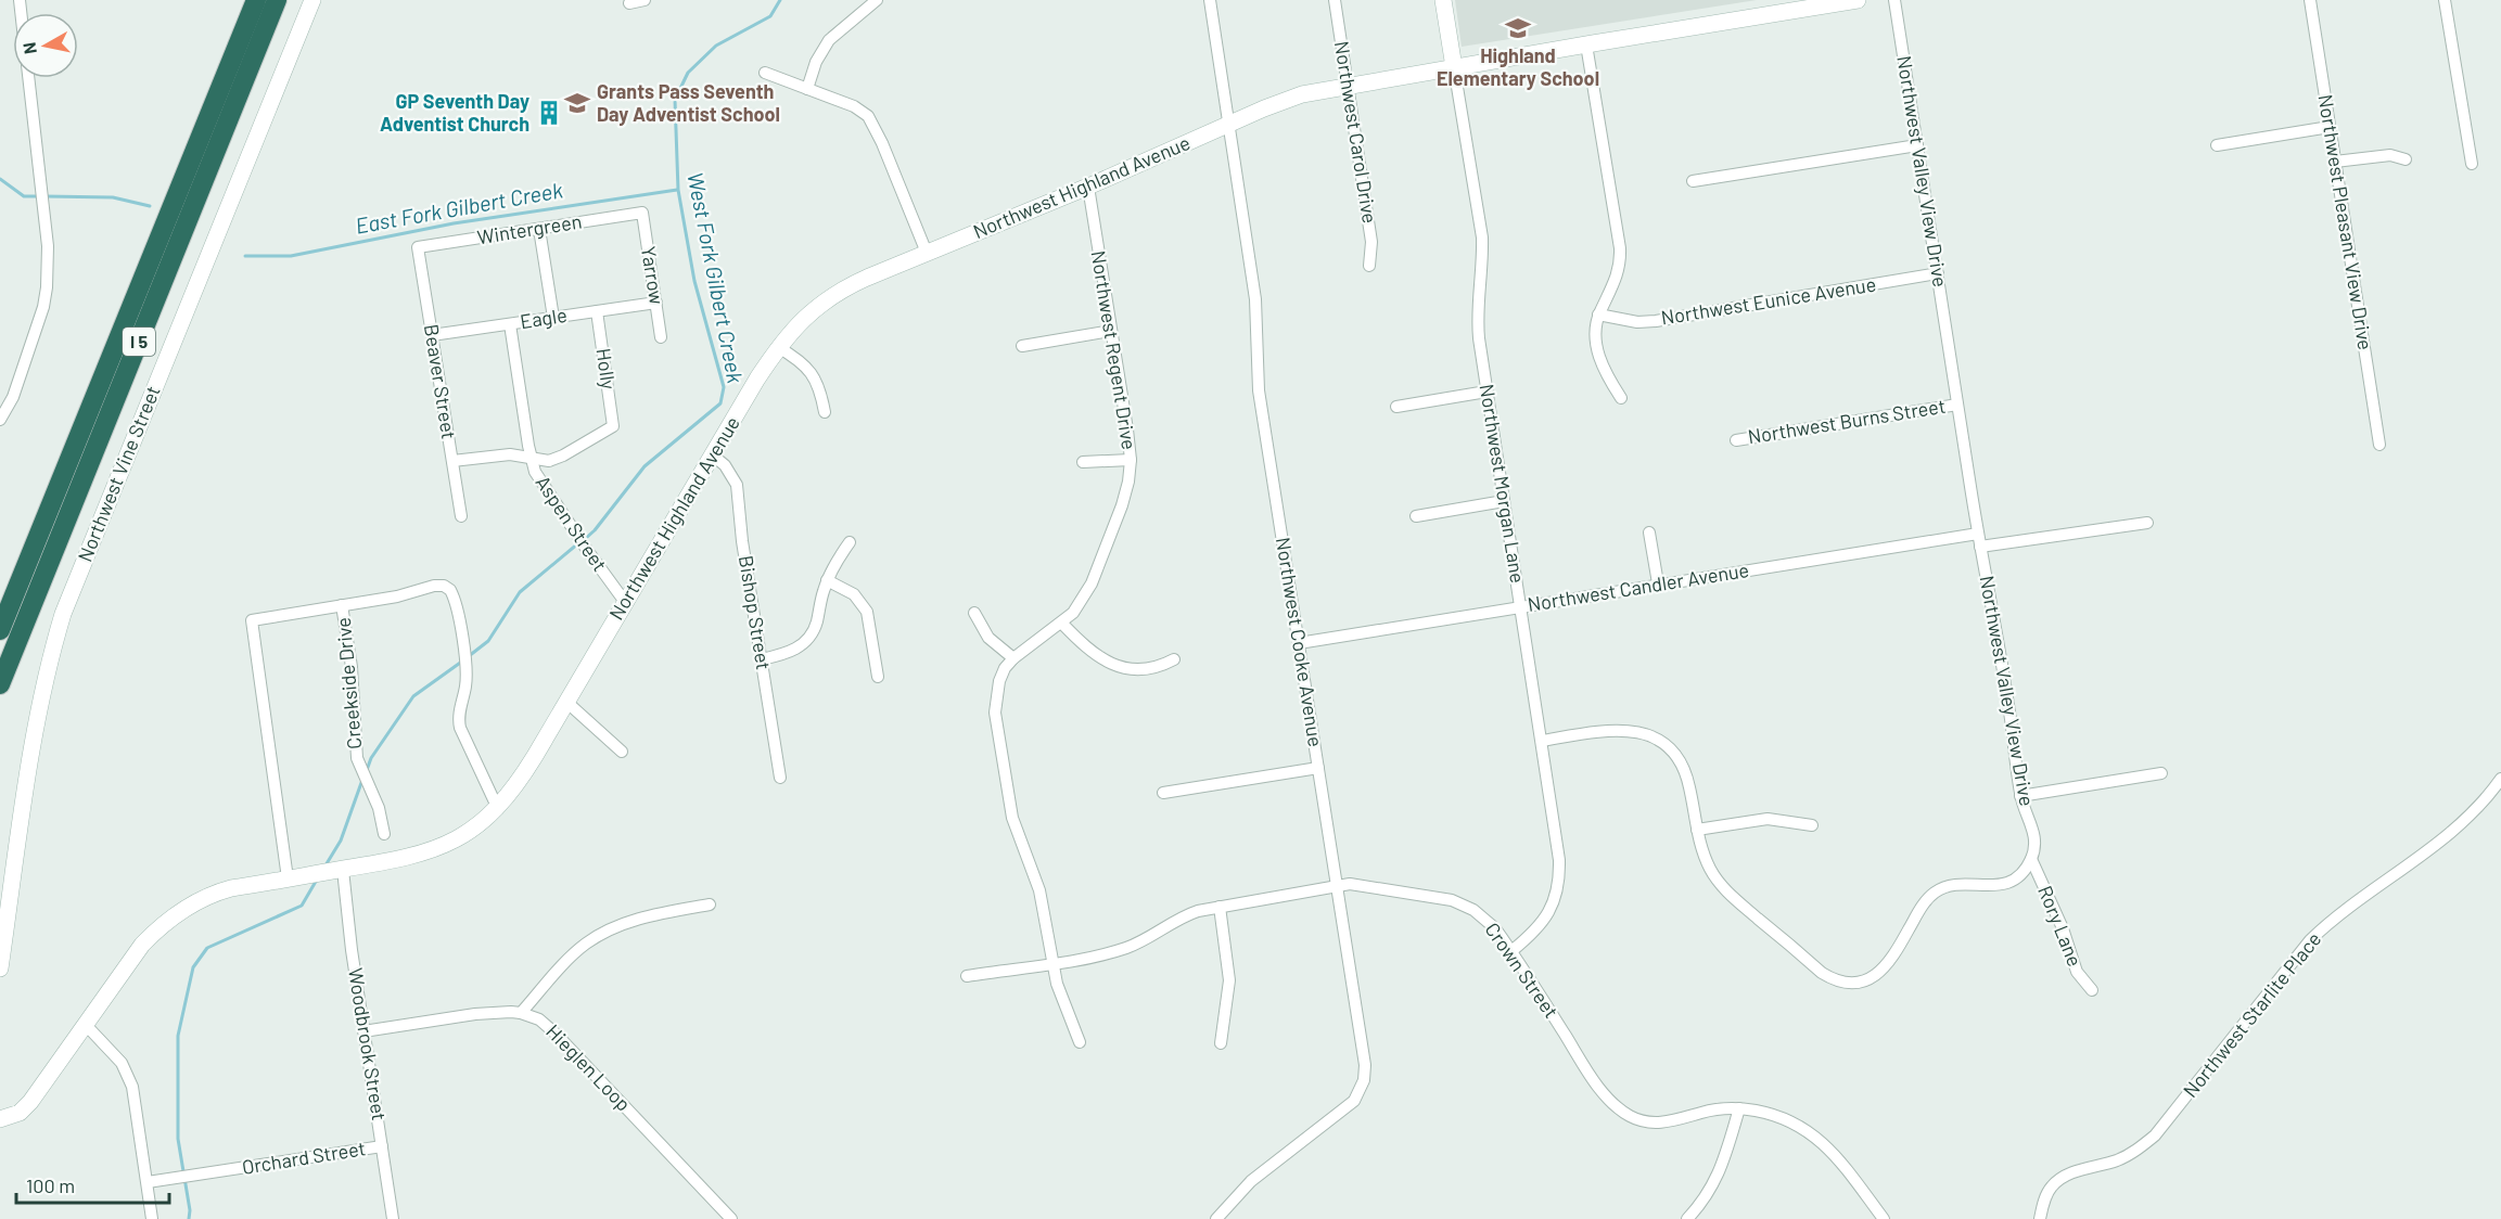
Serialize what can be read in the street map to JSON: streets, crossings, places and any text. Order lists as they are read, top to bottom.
{
  "streets": {
    "highway": ["I 5"],
    "main road": ["Northwest Highland Avenue", "Northwest Vine Street", "Northwest Morgan Lane"],
    "street": [
      "Northwest Carol Drive",
      "Northwest Valley View Drive",
      "Northwest Pleasant View Drive",
      "Wintergreen",
      "Yarrow",
      "Northwest Eunice Avenue",
      "Eagle",
      "Northwest Regent Drive",
      "Holly",
      "Beaver Street",
      "Northwest Burns Street",
      "Aspen Street",
      "Northwest Candler Avenue",
      "Bishop Street",
      "Northwest Cooke Avenue",
      "Creekside Drive",
      "Rory Lane",
      "Crown Street",
      "Northwest Starlite Place",
      "Woodbrook Street",
      "Hieglen Loop",
      "Orchard Street"
    ]
  },
  "crossings": [
    ["Northwest Carol Drive", "Northwest Highland Avenue"],
    ["Northwest Valley View Drive", "Northwest Eunice Avenue"],
    ["Northwest Valley View Drive", "Northwest Burns Street"],
    ["Northwest Valley View Drive", "Northwest Candler Avenue"],
    ["Northwest Valley View Drive", "Rory Lane"],
    ["Northwest Highland Avenue", "Northwest Regent Drive"],
    ["Northwest Highland Avenue", "Northwest Morgan Lane"],
    ["Northwest Highland Avenue", "Aspen Street"],
    ["Northwest Highland Avenue", "Bishop Street"],
    ["Northwest Highland Avenue", "Northwest Cooke Avenue"],
    ["Northwest Highland Avenue", "Woodbrook Street"],
    ["Wintergreen", "Yarrow"],
    ["Wintergreen", "Beaver Street"],
    ["Yarrow", "Eagle"],
    ["Eagle", "Holly"],
    ["Eagle", "Beaver Street"],
    ["Eagle", "Aspen Street"],
    ["Northwest Regent Drive", "Crown Street"],
    ["Holly", "Aspen Street"],
    ["Northwest Morgan Lane", "Northwest Candler Avenue"],
    ["Northwest Morgan Lane", "Crown Street"],
    ["Northwest Candler Avenue", "Northwest Cooke Avenue"],
    ["Northwest Cooke Avenue", "Crown Street"],
    ["Woodbrook Street", "Hieglen Loop"],
    ["Woodbrook Street", "Orchard Street"]
  ],
  "water": ["East Fork Gilbert Creek", "West Fork Gilbert Creek"],
  "places": {
    "school or university": ["Highland Elementary School", "Grants Pass Seventh Day Adventist School"],
    "building": ["GP Seventh Day Adventist Church"]
  },
  "scale_bar": "100 m",
  "north": "left"
}
